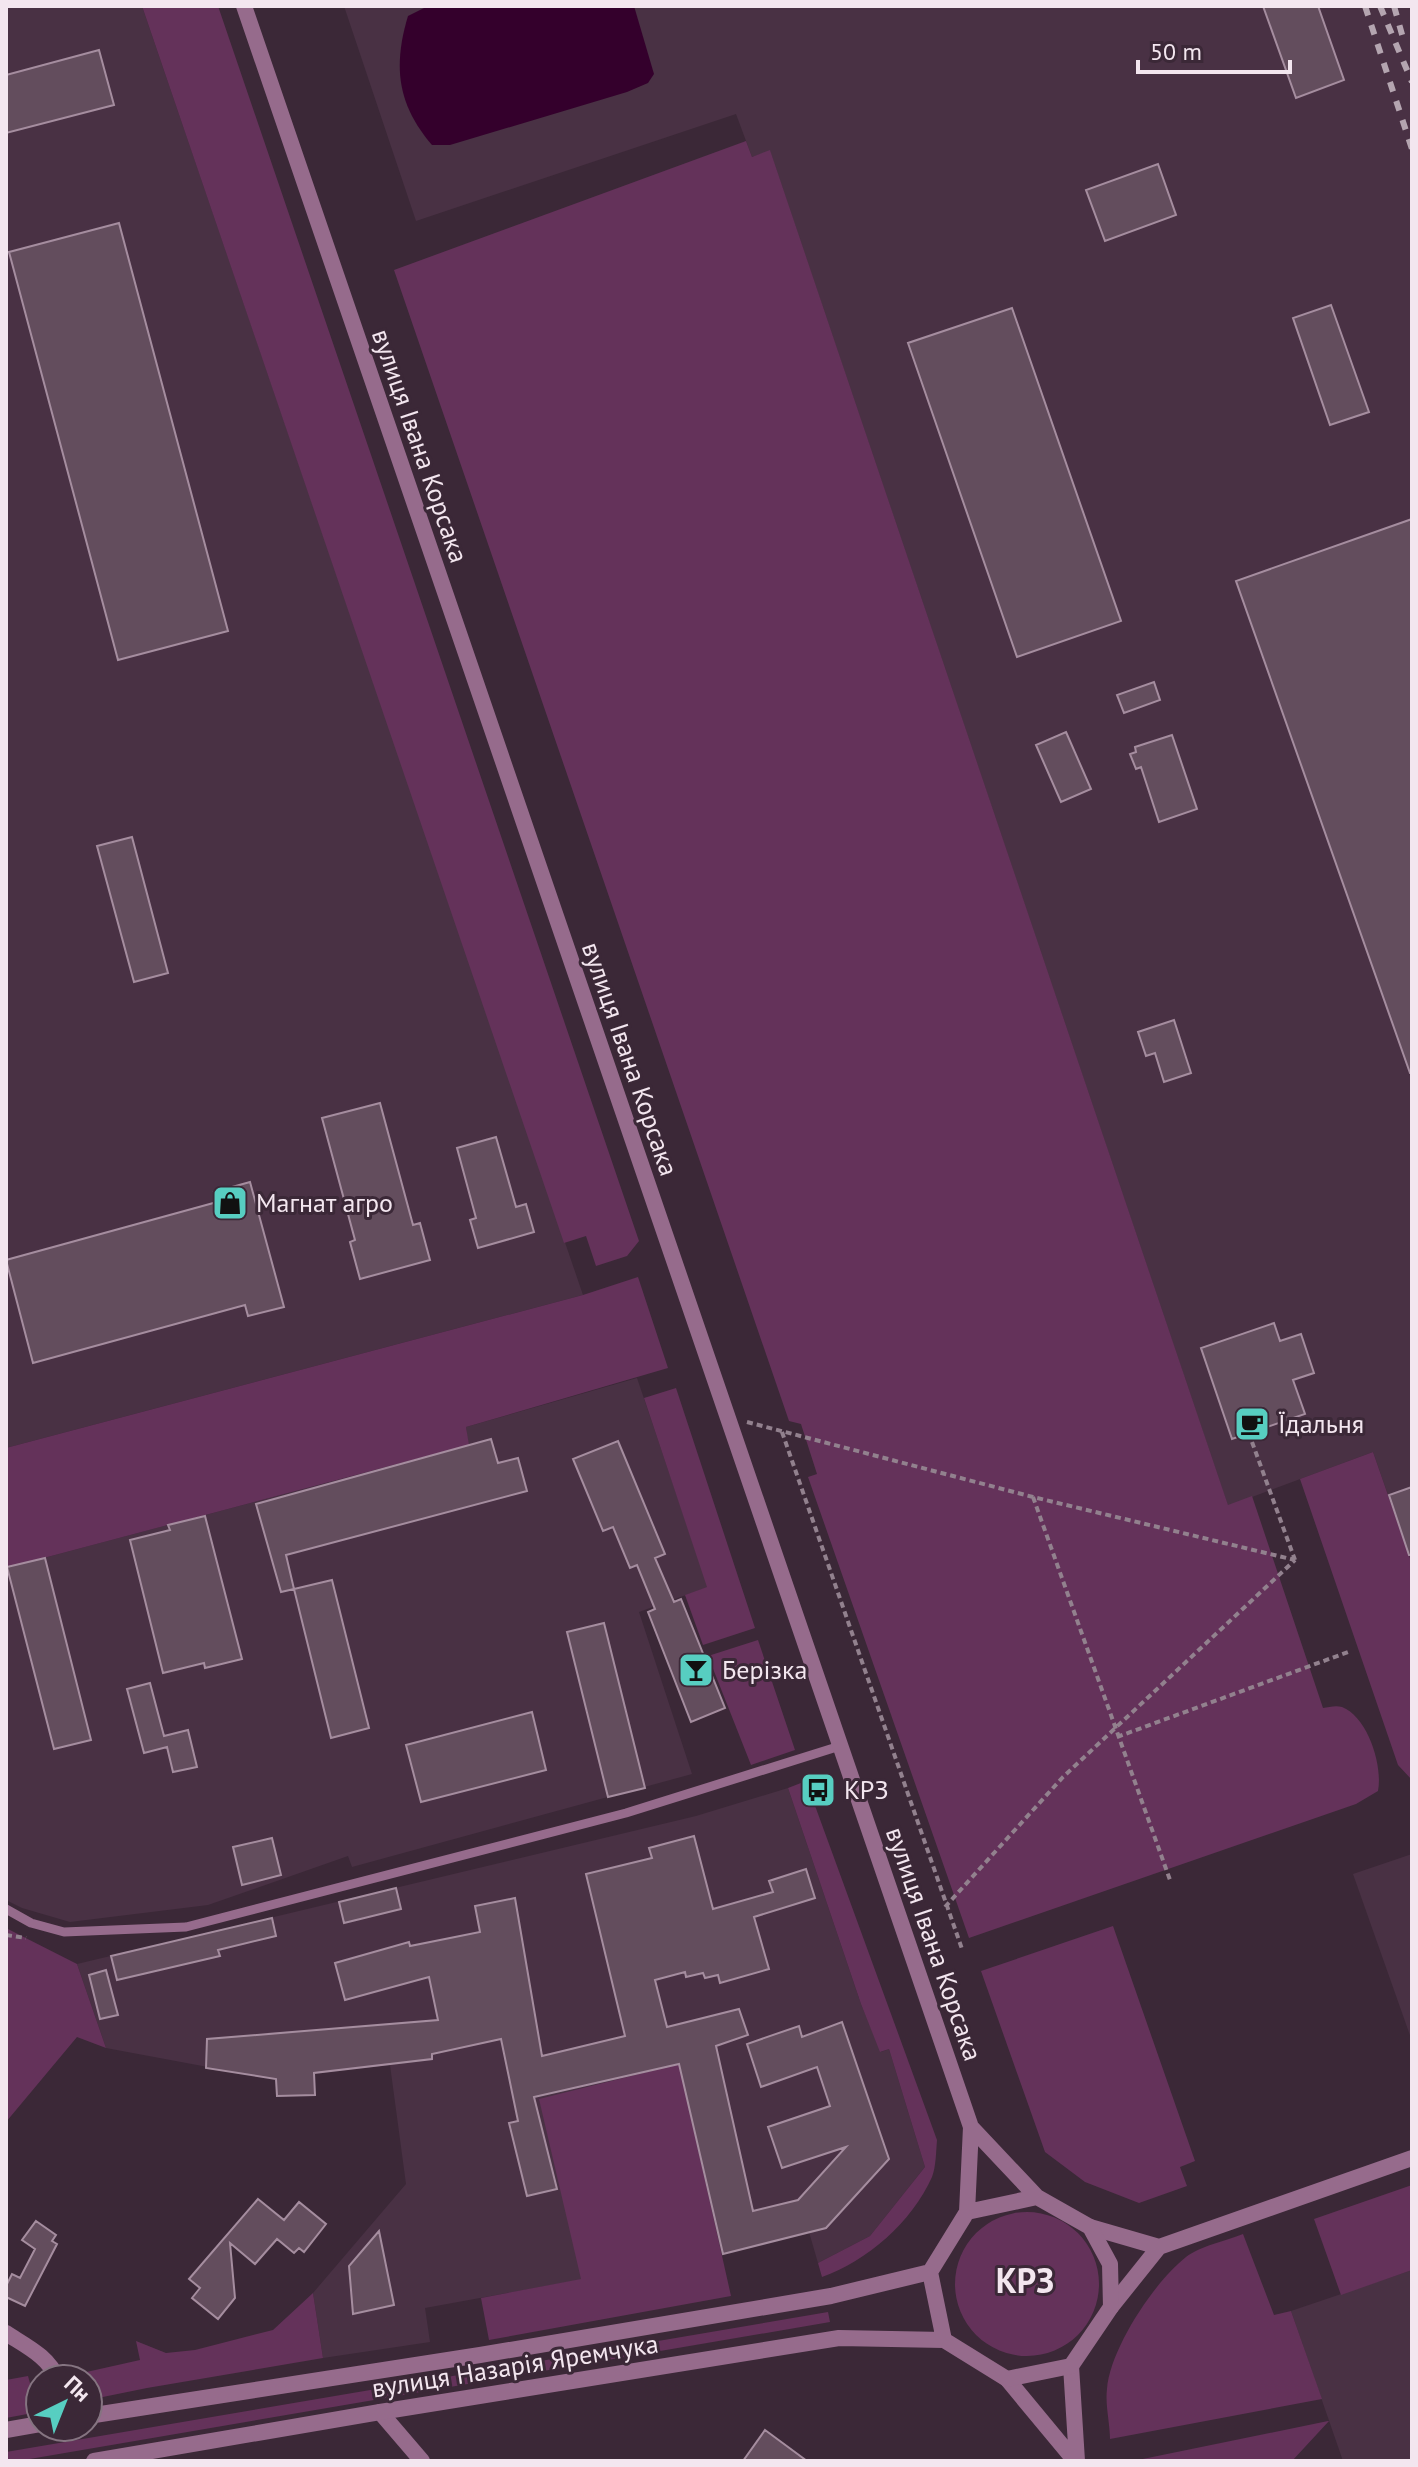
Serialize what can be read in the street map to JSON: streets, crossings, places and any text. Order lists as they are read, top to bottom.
{
  "streets": {
    "street": ["вулиця Івана Корсака", "вулиця Назарія Яремчука"]
  },
  "districts": ["КРЗ"],
  "places": {
    "shop": ["Магнат агро"],
    "cafe": ["Їдальня"],
    "bar": ["Берізка"],
    "bus stop": ["КРЗ"]
  },
  "scale_bar": "50 m",
  "north": "top right"
}
